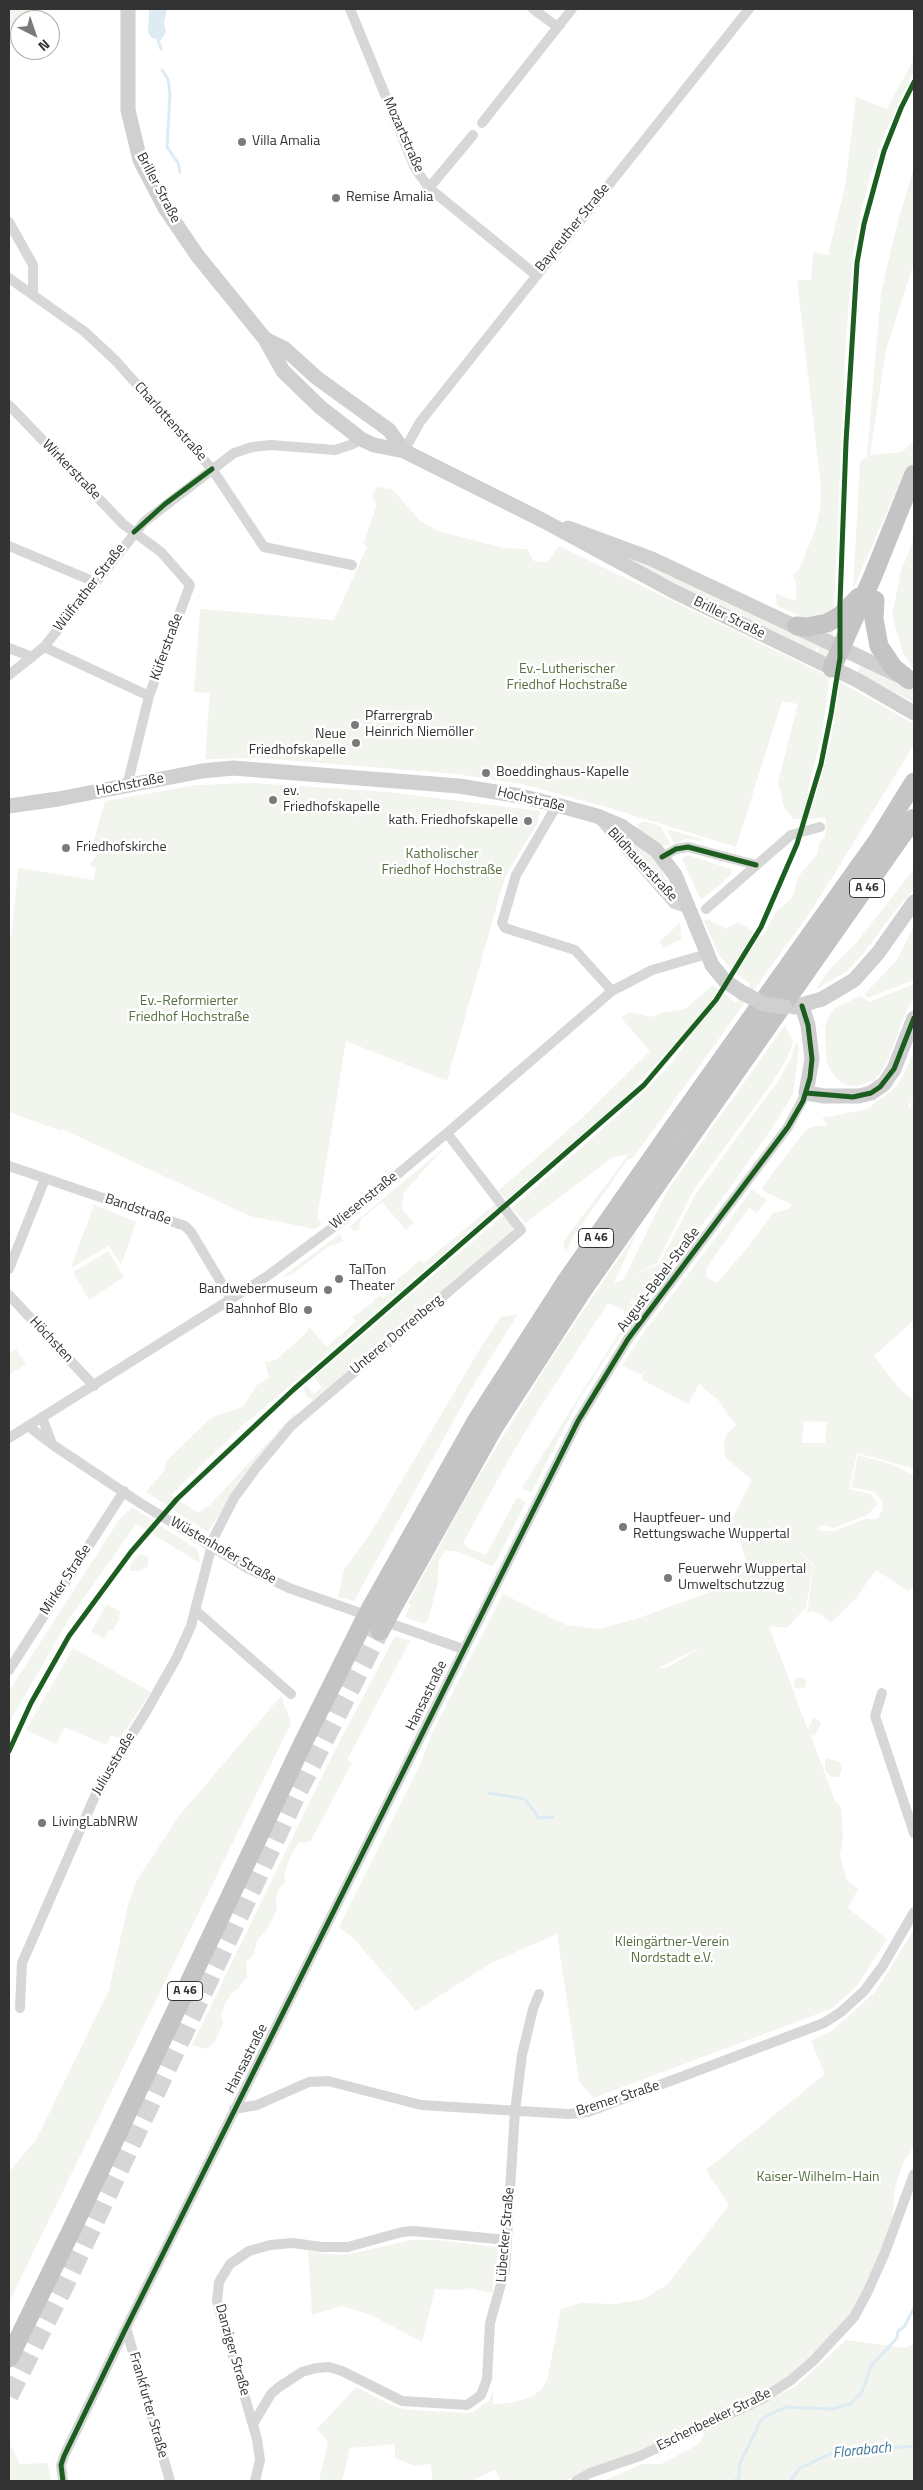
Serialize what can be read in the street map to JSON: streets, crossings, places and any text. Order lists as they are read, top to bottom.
{
  "streets": {
    "highway": ["A 46"],
    "main road": ["Briller Straße", "Hochstraße", "August-Bebel-Straße"],
    "street": [
      "Mozartstraße",
      "Bayreuther Straße",
      "Charlottenstraße",
      "Wirkerstraße",
      "Wülfrather Straße",
      "Küferstraße",
      "Bildhauerstraße",
      "Wiesenstraße",
      "Bandstraße",
      "Unterer Dorrenberg",
      "Höchsten",
      "Wüstenhofer Straße",
      "Mirker Straße",
      "Hansastraße",
      "Juliusstraße",
      "Bremer Straße",
      "Lübecker Straße",
      "Danziger Straße",
      "Frankfurter Straße",
      "Eschenbeeker Straße"
    ]
  },
  "crossings": [
    ["Mozartstraße", "Bayreuther Straße"],
    ["Briller Straße", "Bayreuther Straße"],
    ["Briller Straße", "Wülfrather Straße"],
    ["Charlottenstraße", "Wülfrather Straße"],
    ["Wirkerstraße", "Wülfrather Straße"],
    ["Wirkerstraße", "Küferstraße"],
    ["Wülfrather Straße", "Küferstraße"],
    ["Küferstraße", "Hochstraße"],
    ["Hochstraße", "Bildhauerstraße"],
    ["Hochstraße", "Wiesenstraße"],
    ["Hochstraße", "August-Bebel-Straße"],
    ["Wiesenstraße", "Bandstraße"],
    ["Wiesenstraße", "Unterer Dorrenberg"],
    ["Wiesenstraße", "Höchsten"],
    ["Wiesenstraße", "Wüstenhofer Straße"],
    ["August-Bebel-Straße", "Wüstenhofer Straße"],
    ["August-Bebel-Straße", "Hansastraße"],
    ["Unterer Dorrenberg", "Wüstenhofer Straße"],
    ["Unterer Dorrenberg", "Juliusstraße"],
    ["Wüstenhofer Straße", "Mirker Straße"],
    ["Wüstenhofer Straße", "Hansastraße"],
    ["Wüstenhofer Straße", "Juliusstraße"],
    ["Hansastraße", "Bremer Straße"],
    ["Hansastraße", "Frankfurter Straße"],
    ["Bremer Straße", "Lübecker Straße"],
    ["Lübecker Straße", "Danziger Straße"]
  ],
  "water": ["Florabach"],
  "parks": [
    "Ev.-Lutherischer Friedhof Hochstraße",
    "Katholischer Friedhof Hochstraße",
    "Ev.-Reformierter Friedhof Hochstraße",
    "Kleingärtner-Verein Nordstadt e.V.",
    "Kaiser-Wilhelm-Hain"
  ],
  "places": [
    "Villa Amalia",
    "Remise Amalia",
    "Pfarrergrab Heinrich Niemöller",
    "Neue Friedhofskapelle",
    "Boeddinghaus-Kapelle",
    "ev. Friedhofskapelle",
    "kath. Friedhofskapelle",
    "Friedhofskirche",
    "TalTon Theater",
    "Bandwebermuseum",
    "Bahnhof Blo",
    "Hauptfeuer- und Rettungswache Wuppertal",
    "Feuerwehr Wuppertal Umweltschutzzug",
    "LivingLabNRW"
  ],
  "north": "bottom right"
}
